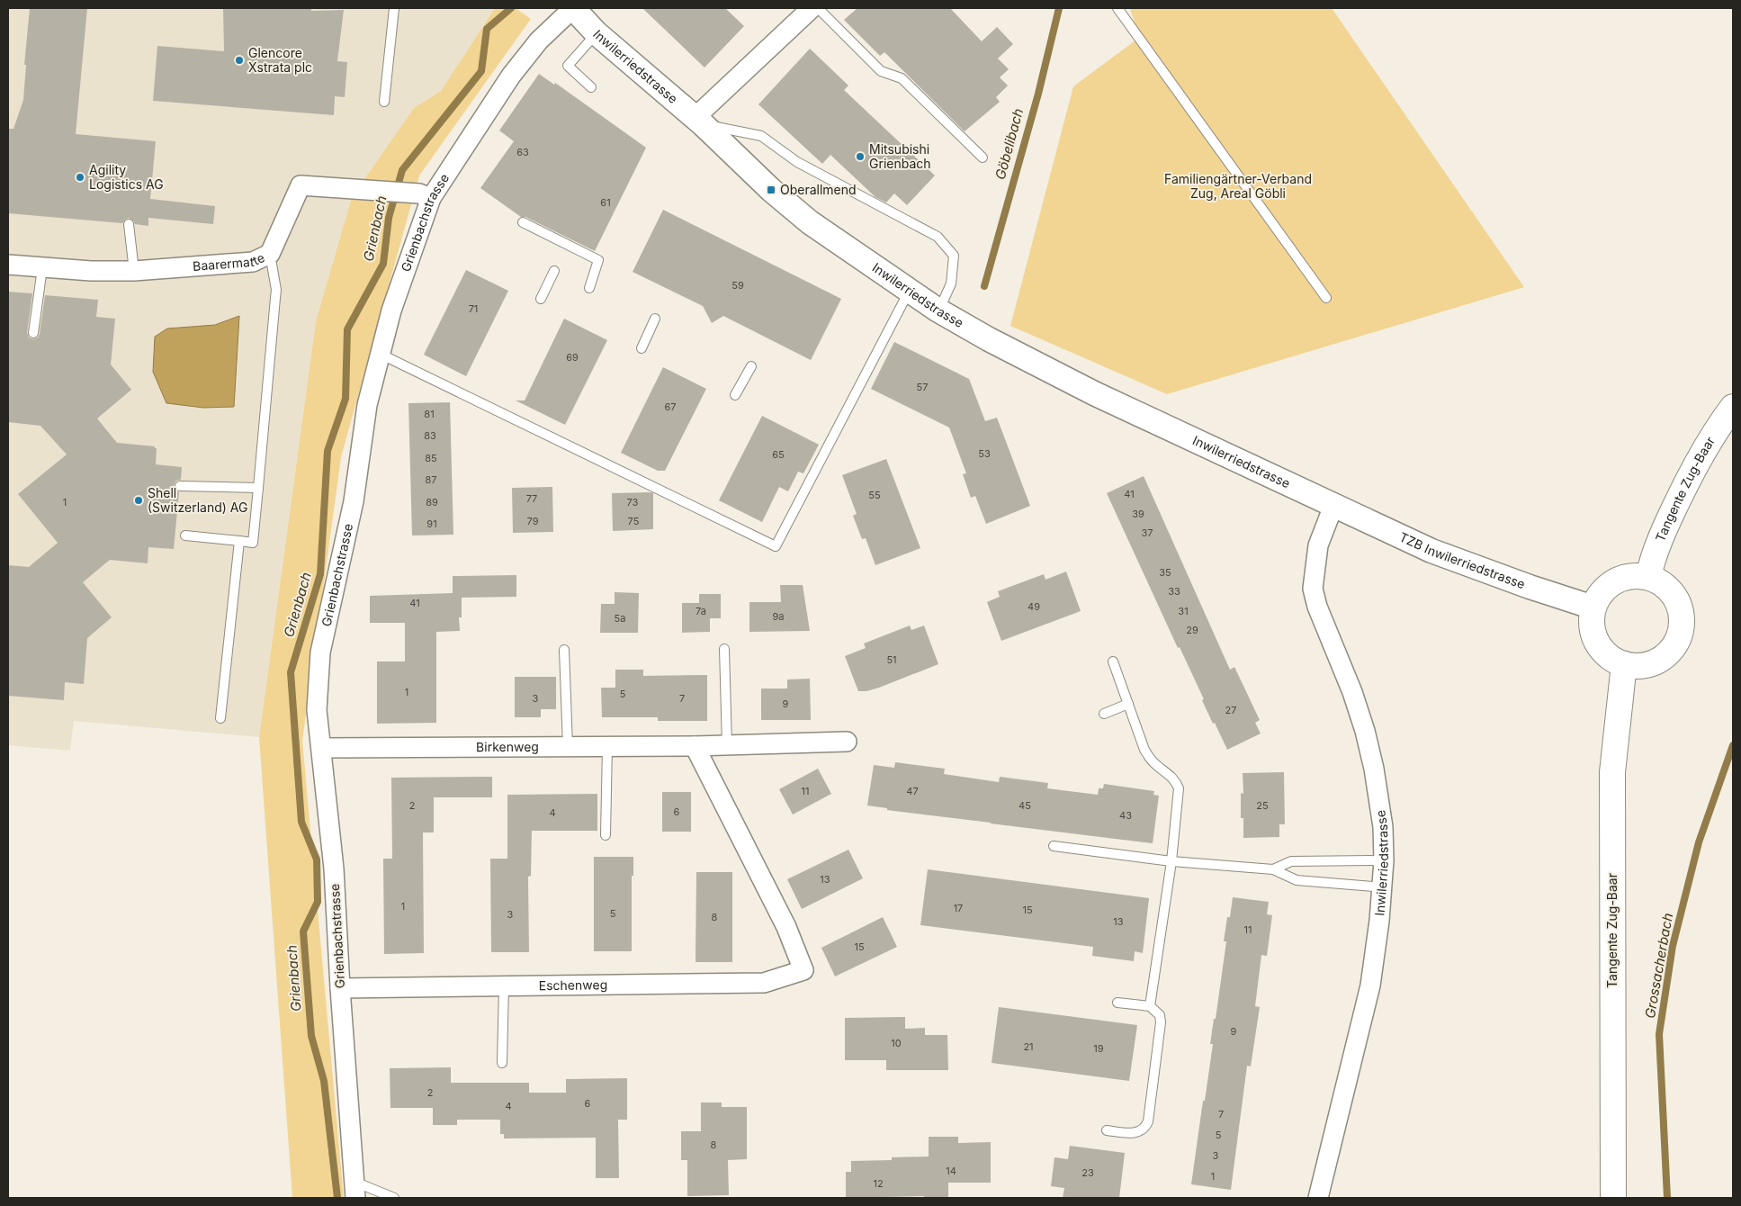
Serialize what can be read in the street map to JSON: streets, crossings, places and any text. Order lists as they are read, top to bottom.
{
  "streets": {
    "main road": ["Tangente Zug-Baar"],
    "street": [
      "Inwilerriedstrasse",
      "Grienbachstrasse",
      "Baarermatte",
      "TZB Inwilerriedstrasse",
      "Birkenweg",
      "Eschenweg"
    ]
  },
  "crossings": [
    ["Inwilerriedstrasse", "Grienbachstrasse"],
    ["Inwilerriedstrasse", "TZB Inwilerriedstrasse"],
    ["Grienbachstrasse", "Baarermatte"],
    ["Grienbachstrasse", "Birkenweg"],
    ["Grienbachstrasse", "Eschenweg"],
    ["Tangente Zug-Baar", "TZB Inwilerriedstrasse"],
    ["Birkenweg", "Eschenweg"]
  ],
  "water": ["Göbelibach", "Grienbach", "Grossacherbach"],
  "parks": ["Familiengärtner-Verband Zug, Areal Göbli"],
  "places": {
    "other": [
      "Glencore Xstrata plc",
      "Mitsubishi Grienbach",
      "Agility Logistics AG",
      "Shell (Switzerland) AG"
    ],
    "transit": ["Oberallmend"]
  },
  "house_numbers": [
    "63",
    "61",
    "59",
    "71",
    "69",
    "57",
    "67",
    "81",
    "83",
    "53",
    "65",
    "85",
    "87",
    "41",
    "55",
    "77",
    "1",
    "89",
    "73",
    "39",
    "79",
    "75",
    "91",
    "37",
    "35",
    "33",
    "41",
    "49",
    "7a",
    "31",
    "9a",
    "5a",
    "29",
    "51",
    "1",
    "5",
    "3",
    "7",
    "9",
    "27",
    "11",
    "47",
    "2",
    "45",
    "25",
    "6",
    "4",
    "43",
    "13",
    "1",
    "17",
    "15",
    "5",
    "3",
    "8",
    "13",
    "11",
    "15",
    "9",
    "10",
    "21",
    "19",
    "2",
    "6",
    "4",
    "7",
    "5",
    "8",
    "3",
    "14",
    "23",
    "1",
    "12"
  ]
}
